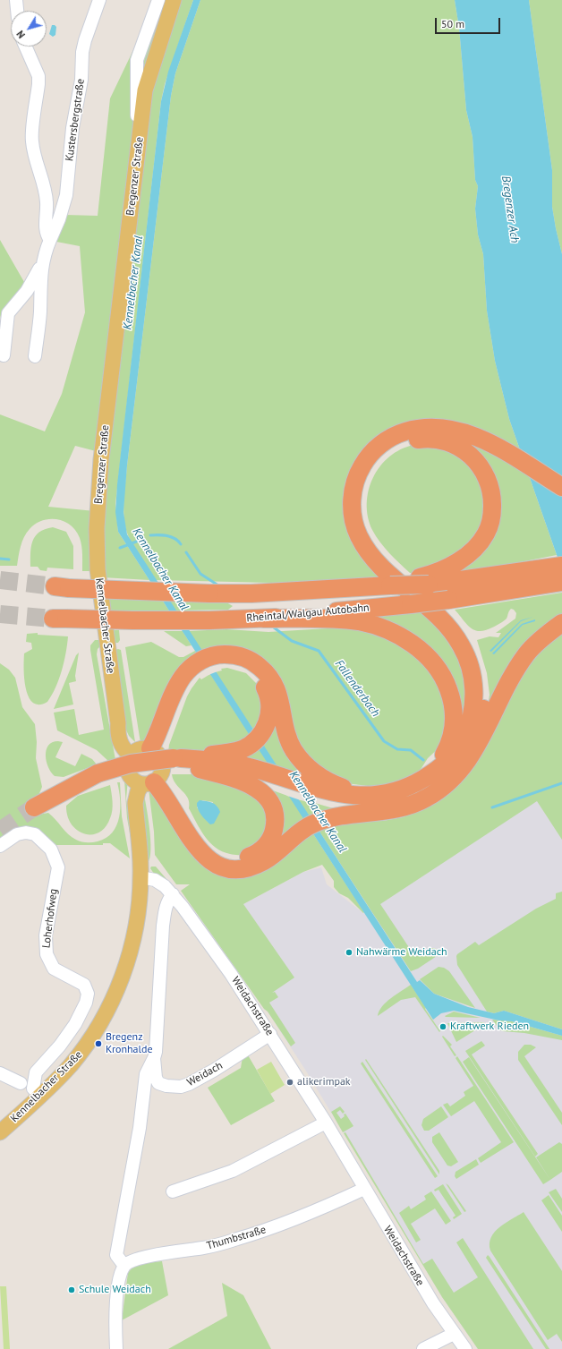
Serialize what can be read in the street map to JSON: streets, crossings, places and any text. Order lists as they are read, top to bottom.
{
  "streets": {
    "highway": ["Rheintal/Walgau Autobahn"],
    "main road": ["Bregenzer Straße", "Kennelbacher Straße"],
    "street": [
      "Kustersbergstraße",
      "Loherhofweg",
      "Weidachstraße",
      "Weidach",
      "Thumbstraße"
    ]
  },
  "crossings": [
    ["Bregenzer Straße", "Kennelbacher Straße"],
    ["Kennelbacher Straße", "Loherhofweg"],
    ["Kennelbacher Straße", "Weidachstraße"],
    ["Weidachstraße", "Weidach"],
    ["Weidachstraße", "Thumbstraße"]
  ],
  "water": ["Bregenzer Ach", "Kennelbacher Kanal", "Fallenderbach"],
  "places": [
    "Nahwärme Weidach",
    "Kraftwerk Rieden",
    "Bregenz Kronhalde",
    "alikerimpak",
    "Schule Weidach"
  ],
  "scale_bar": "50 m",
  "north": "bottom left"
}
